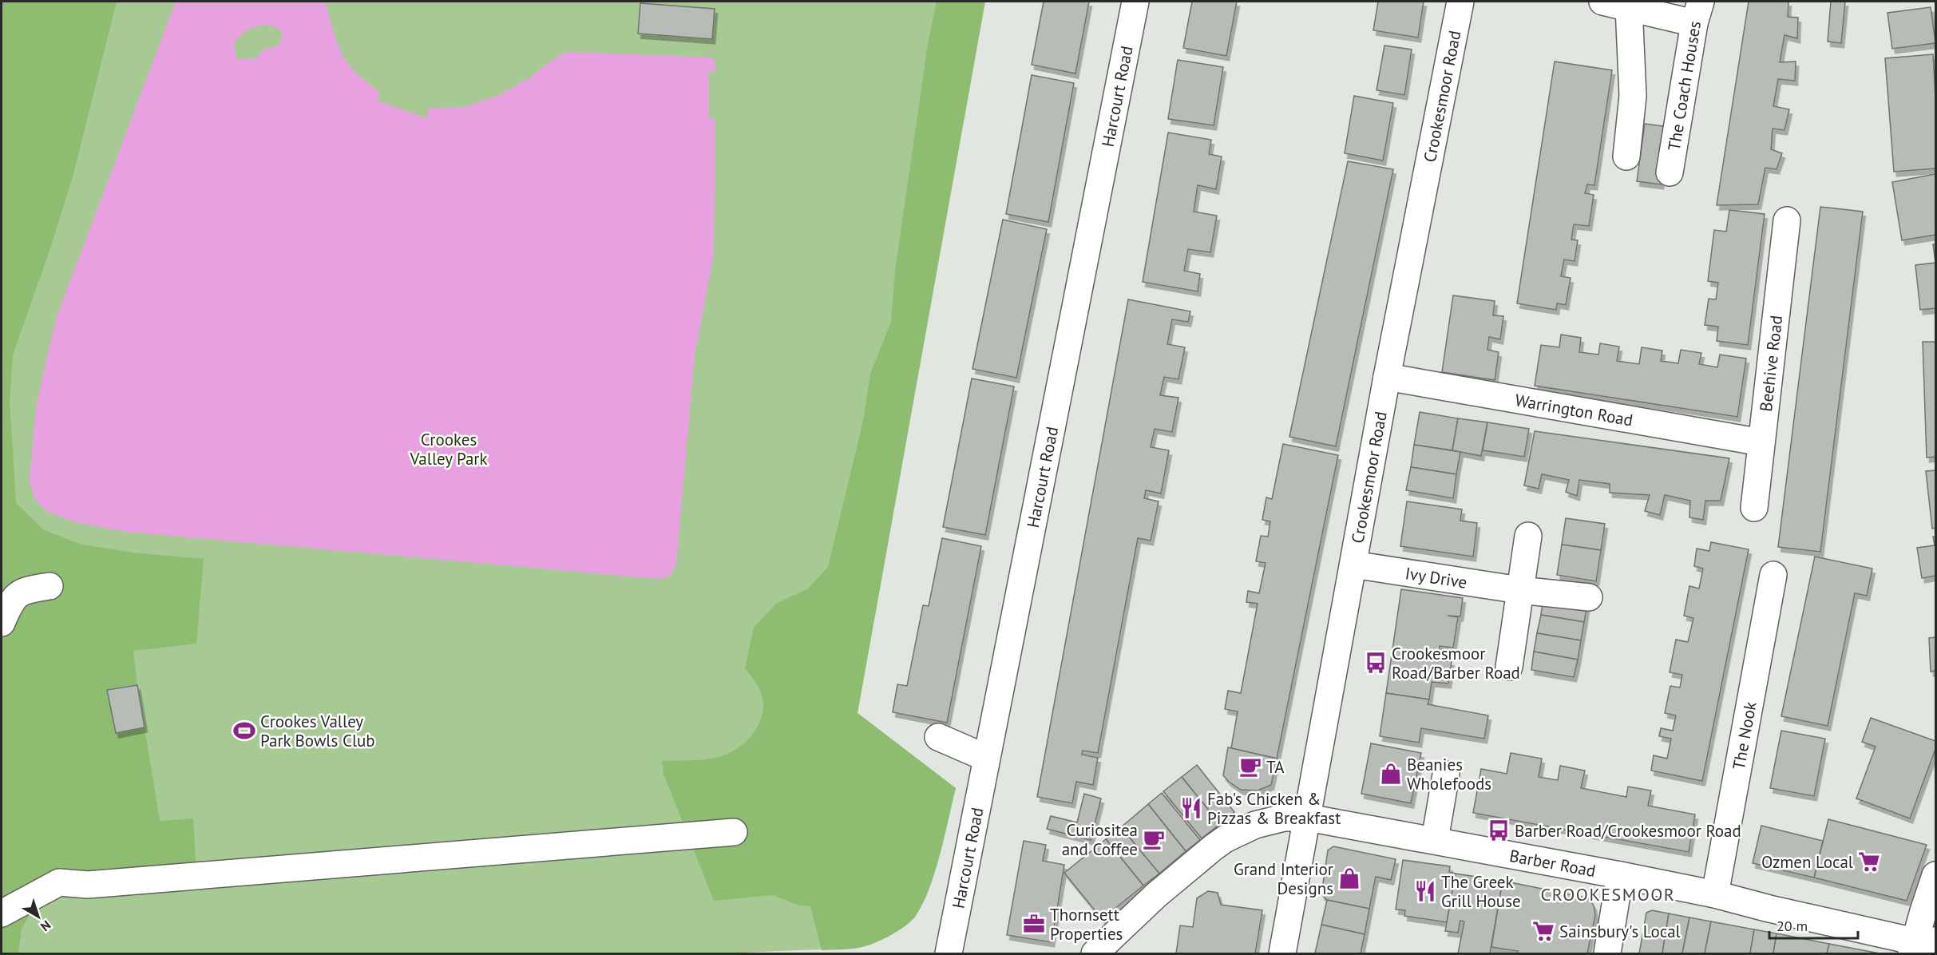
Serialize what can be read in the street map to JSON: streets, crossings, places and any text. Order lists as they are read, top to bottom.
{
  "streets": {
    "street": [
      "The Coach Houses",
      "Crookesmoor Road",
      "Harcourt Road",
      "Beehive Road",
      "Warrington Road",
      "Ivy Drive",
      "The Nook",
      "Barber Road"
    ]
  },
  "crossings": [
    ["Crookesmoor Road", "Warrington Road"],
    ["Crookesmoor Road", "Ivy Drive"],
    ["Crookesmoor Road", "Barber Road"],
    ["Beehive Road", "Warrington Road"],
    ["The Nook", "Barber Road"]
  ],
  "districts": ["CROOKESMOOR"],
  "parks": ["Crookes Valley Park"],
  "places": {
    "bus stop": ["Crookesmoor Road/Barber Road", "Barber Road/Crookesmoor Road"],
    "sports": ["Crookes Valley Park Bowls Club"],
    "cafe": ["TA", "Curiositea and Coffee"],
    "shop": ["Beanies Wholefoods", "Grand Interior Designs"],
    "restaurant": ["Fab's Chicken & Pizzas & Breakfast", "The Greek Grill House"],
    "supermarket": ["Ozmen Local", "Sainsbury's Local"],
    "office": ["Thornsett Properties"]
  },
  "scale_bar": "20 m",
  "north": "bottom right"
}
